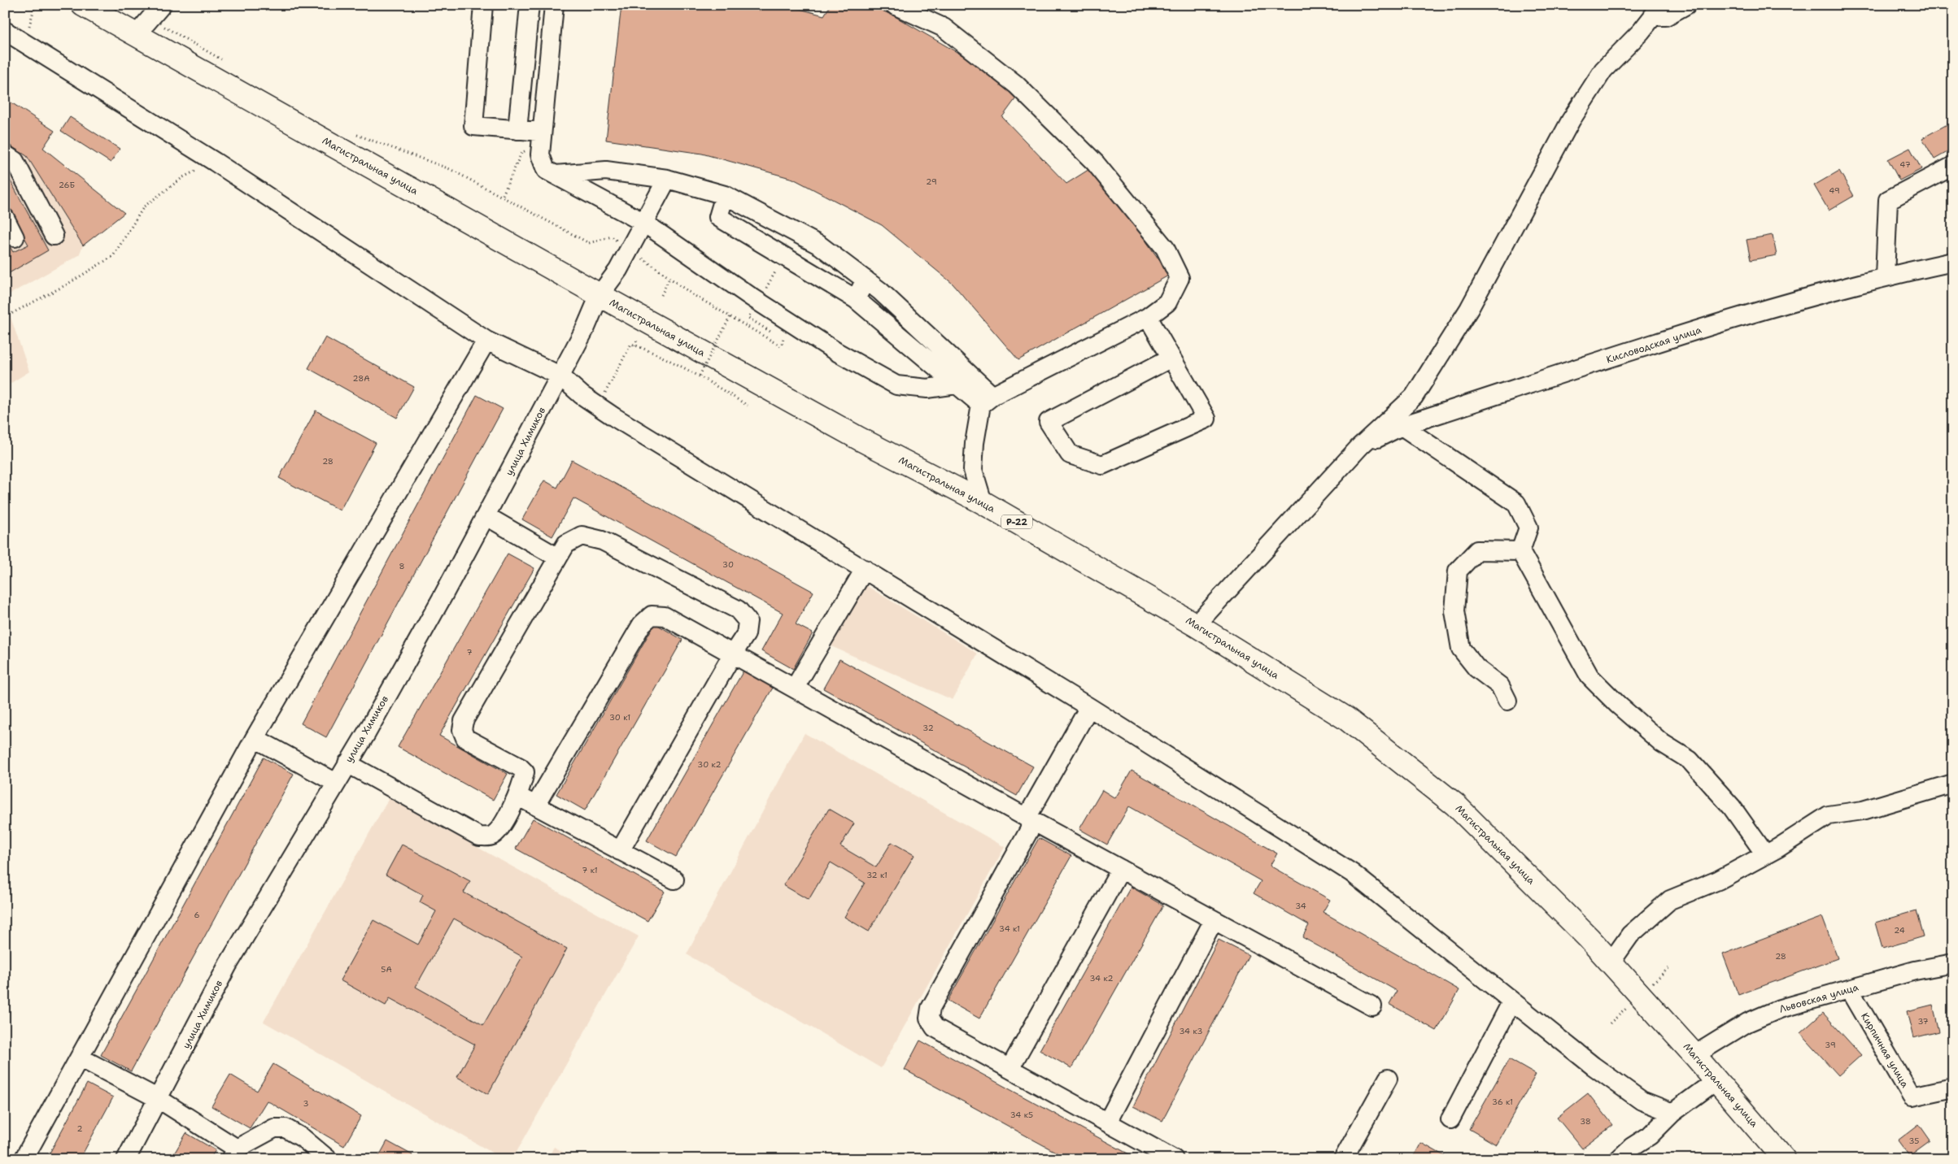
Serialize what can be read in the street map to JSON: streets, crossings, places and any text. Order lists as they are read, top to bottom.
{
  "streets": {
    "highway": ["Магистральная улица", "Р-22"],
    "street": [
      "Кисловодская улица",
      "улица Химиков",
      "Львовская улица",
      "Кирпичная улица"
    ]
  },
  "crossings": [
    ["Магистральная улица", "улица Химиков"],
    ["Магистральная улица", "Львовская улица"],
    ["Львовская улица", "Кирпичная улица"]
  ],
  "house_numbers": [
    "47",
    "29",
    "26Б",
    "49",
    "28А",
    "28",
    "30",
    "8",
    "7",
    "30 к1",
    "32",
    "30 к2",
    "7 к1",
    "32 к1",
    "34",
    "6",
    "34 к1",
    "24",
    "28",
    "5А",
    "34 к2",
    "37",
    "34 к3",
    "39",
    "36 к1",
    "3",
    "34 к5",
    "38",
    "2",
    "35"
  ]
}
